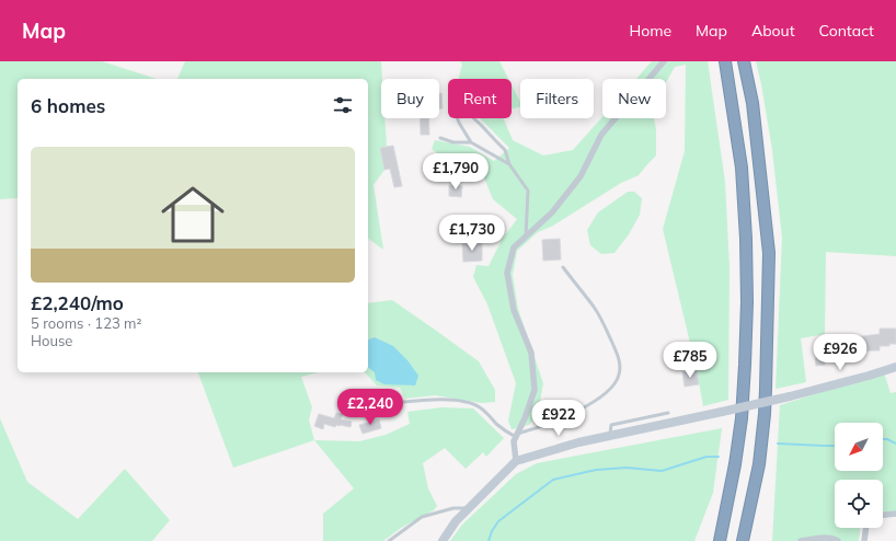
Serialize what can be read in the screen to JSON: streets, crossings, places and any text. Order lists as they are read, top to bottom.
{
  "north": "bottom left",
  "page": {
    "header": "Map",
    "nav": [
      "Home",
      "Map",
      "About",
      "Contact"
    ],
    "chip": [
      "Buy",
      "Rent",
      "Filters",
      "New"
    ],
    "heading": "6 homes",
    "list": [
      {
        "name": "£2,240/mo",
        "note": "5 rooms · 123 m² · House"
      }
    ],
    "price": [
      "£1,790",
      "£1,730",
      "£926",
      "£785",
      "£2,240",
      "£922"
    ]
  }
}
